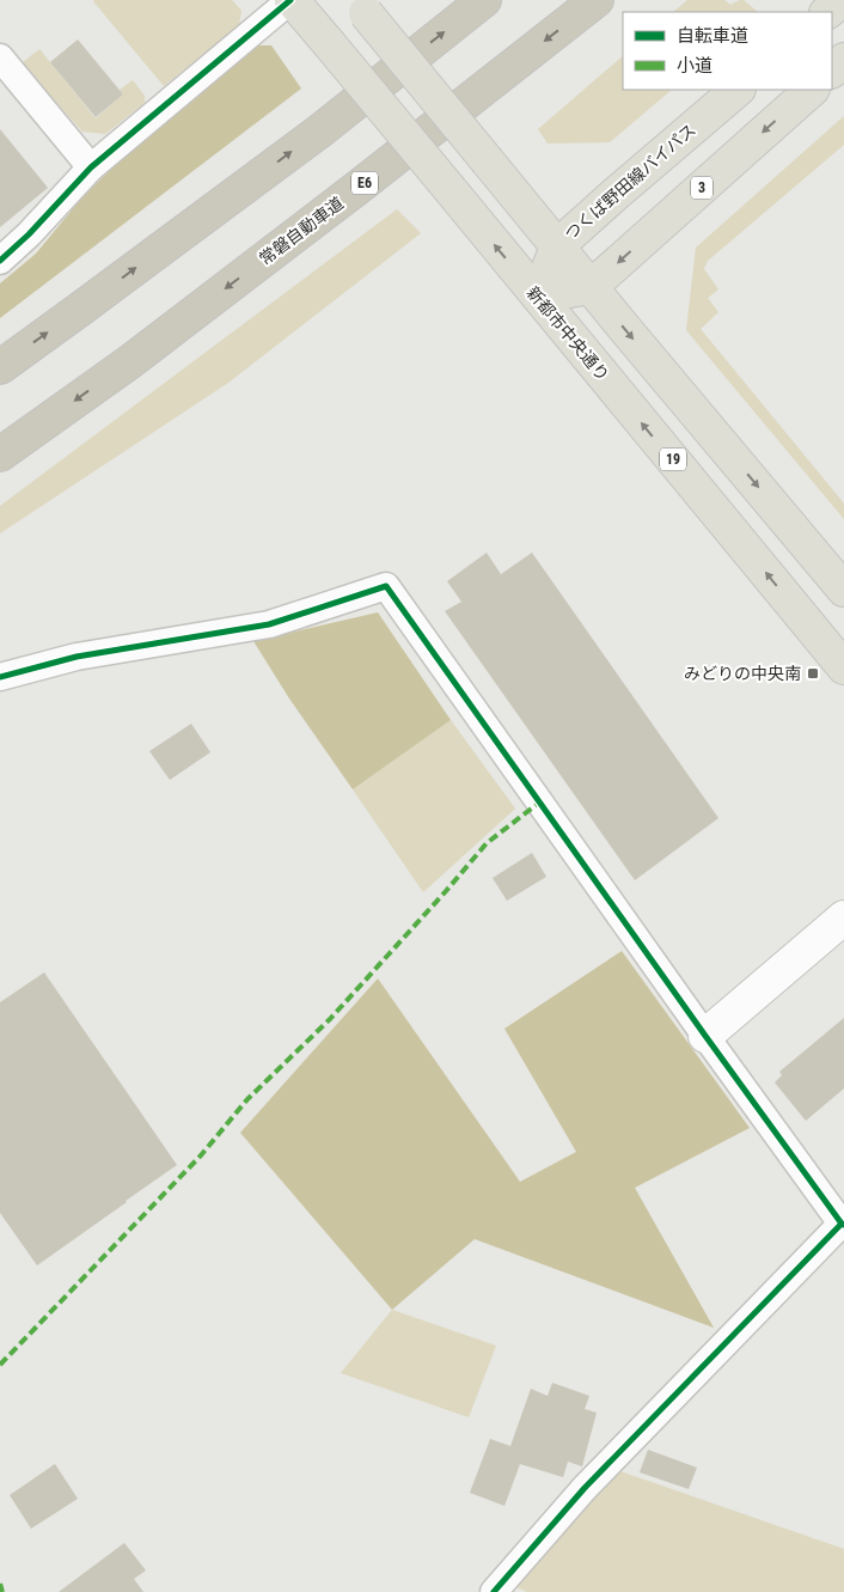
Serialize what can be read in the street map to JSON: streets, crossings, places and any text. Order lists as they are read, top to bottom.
{
  "streets": {
    "highway": ["E6", "常磐自動車道"],
    "main road": [
      "つくば野田線バイパス",
      "3",
      "新都市中央通り",
      "19"
    ]
  },
  "crossings": [
    ["つくば野田線バイパス", "新都市中央通り"]
  ],
  "places": {
    "transit": ["みどりの中央南"]
  },
  "legend": ["自転車道", "小道"]
}
